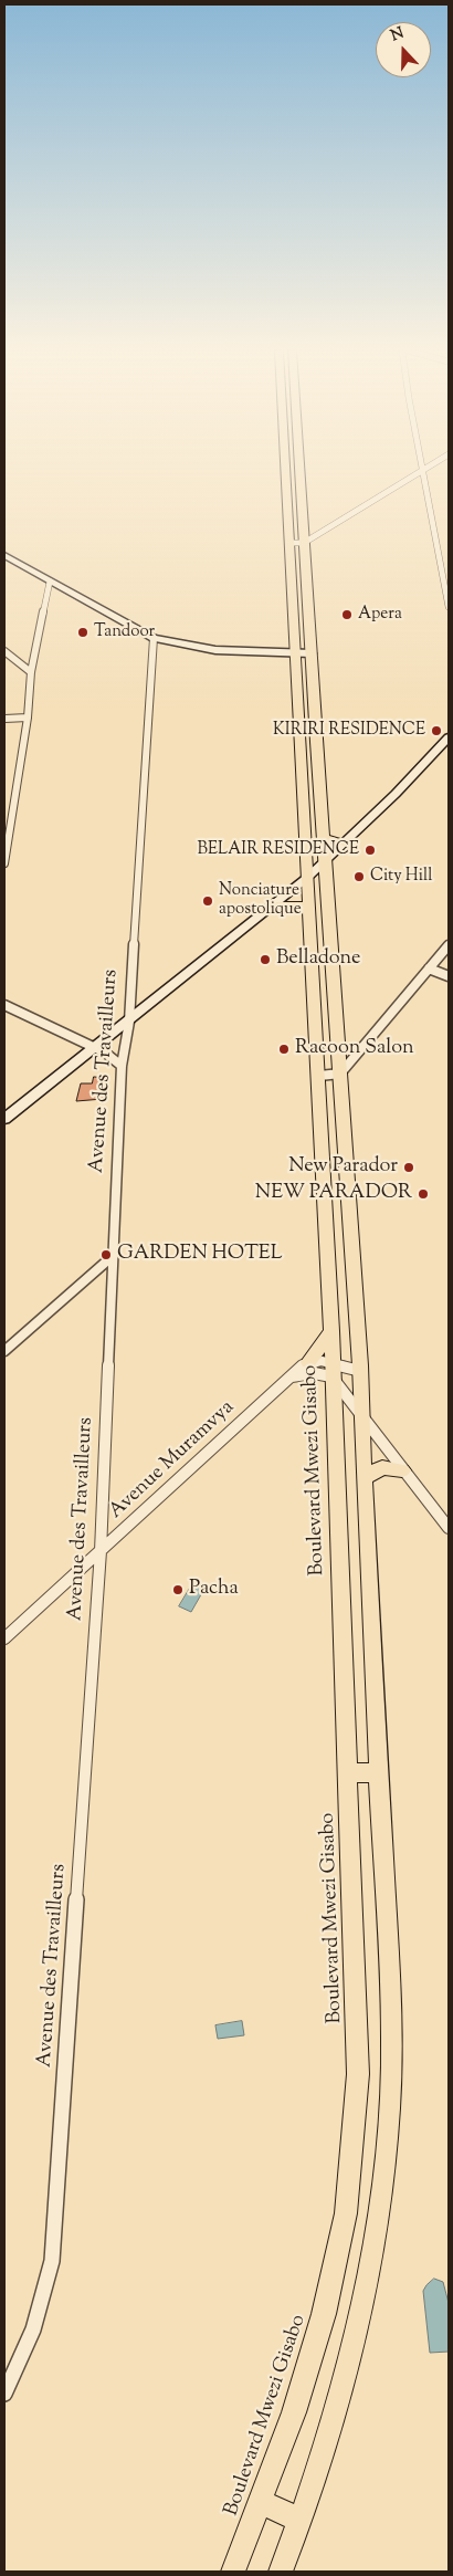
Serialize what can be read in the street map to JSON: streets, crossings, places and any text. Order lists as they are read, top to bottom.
{
  "streets": {
    "main road": ["Boulevard Mwezi Gisabo"],
    "street": ["Avenue des Travailleurs", "Avenue Muramvya"]
  },
  "crossings": [
    ["Avenue des Travailleurs", "Avenue Muramvya"]
  ],
  "places": [
    "Apera",
    "Tandoor",
    "KIRIRI RESIDENCE",
    "BELAIR RESIDENCE",
    "City Hill",
    "Nonciature apostolique",
    "Belladone",
    "Racoon Salon",
    "New Parador",
    "NEW PARADOR",
    "GARDEN HOTEL",
    "Pacha"
  ],
  "north": "top"
}
